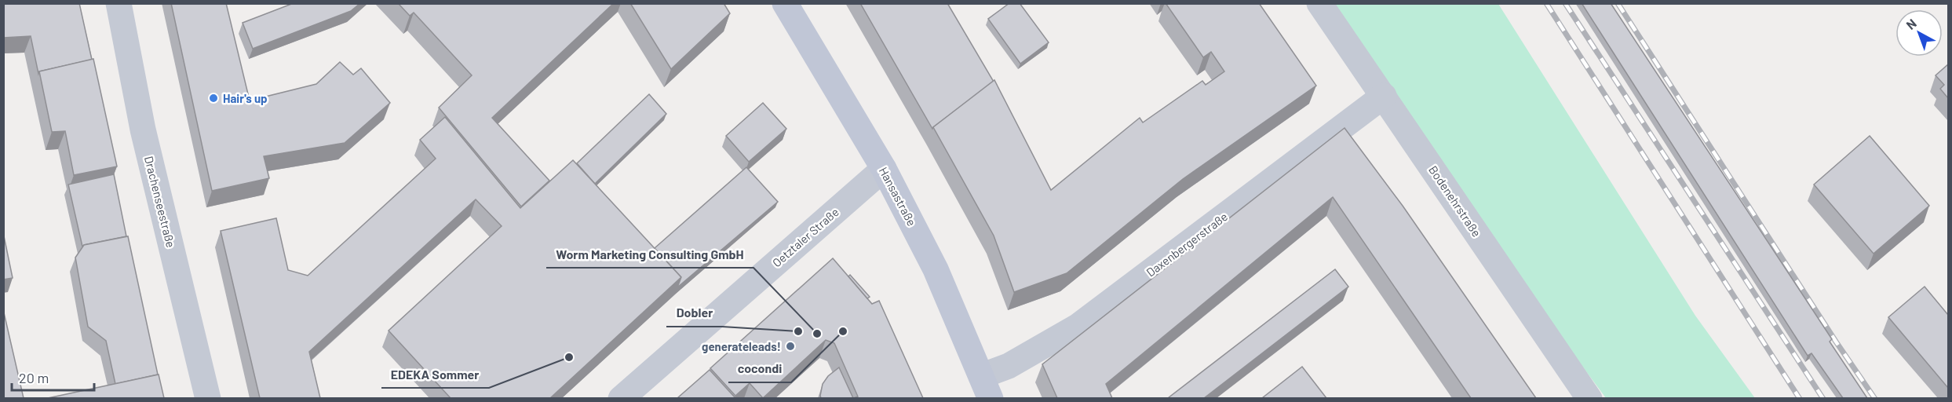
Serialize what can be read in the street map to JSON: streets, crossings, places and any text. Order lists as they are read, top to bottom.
{
  "streets": {
    "street": [
      "Hansastraße",
      "Bodenehrstraße",
      "Drachenseestraße",
      "Oetztaler Straße",
      "Daxenbergerstraße"
    ]
  },
  "crossings": [
    ["Hansastraße", "Oetztaler Straße"],
    ["Hansastraße", "Daxenbergerstraße"],
    ["Bodenehrstraße", "Daxenbergerstraße"]
  ],
  "places": [
    "Hair's up",
    "Dobler",
    "cocondi",
    "Worm Marketing Consulting GmbH",
    "generateleads!",
    "EDEKA Sommer"
  ],
  "scale_bar": "20 m",
  "north": "top left"
}
